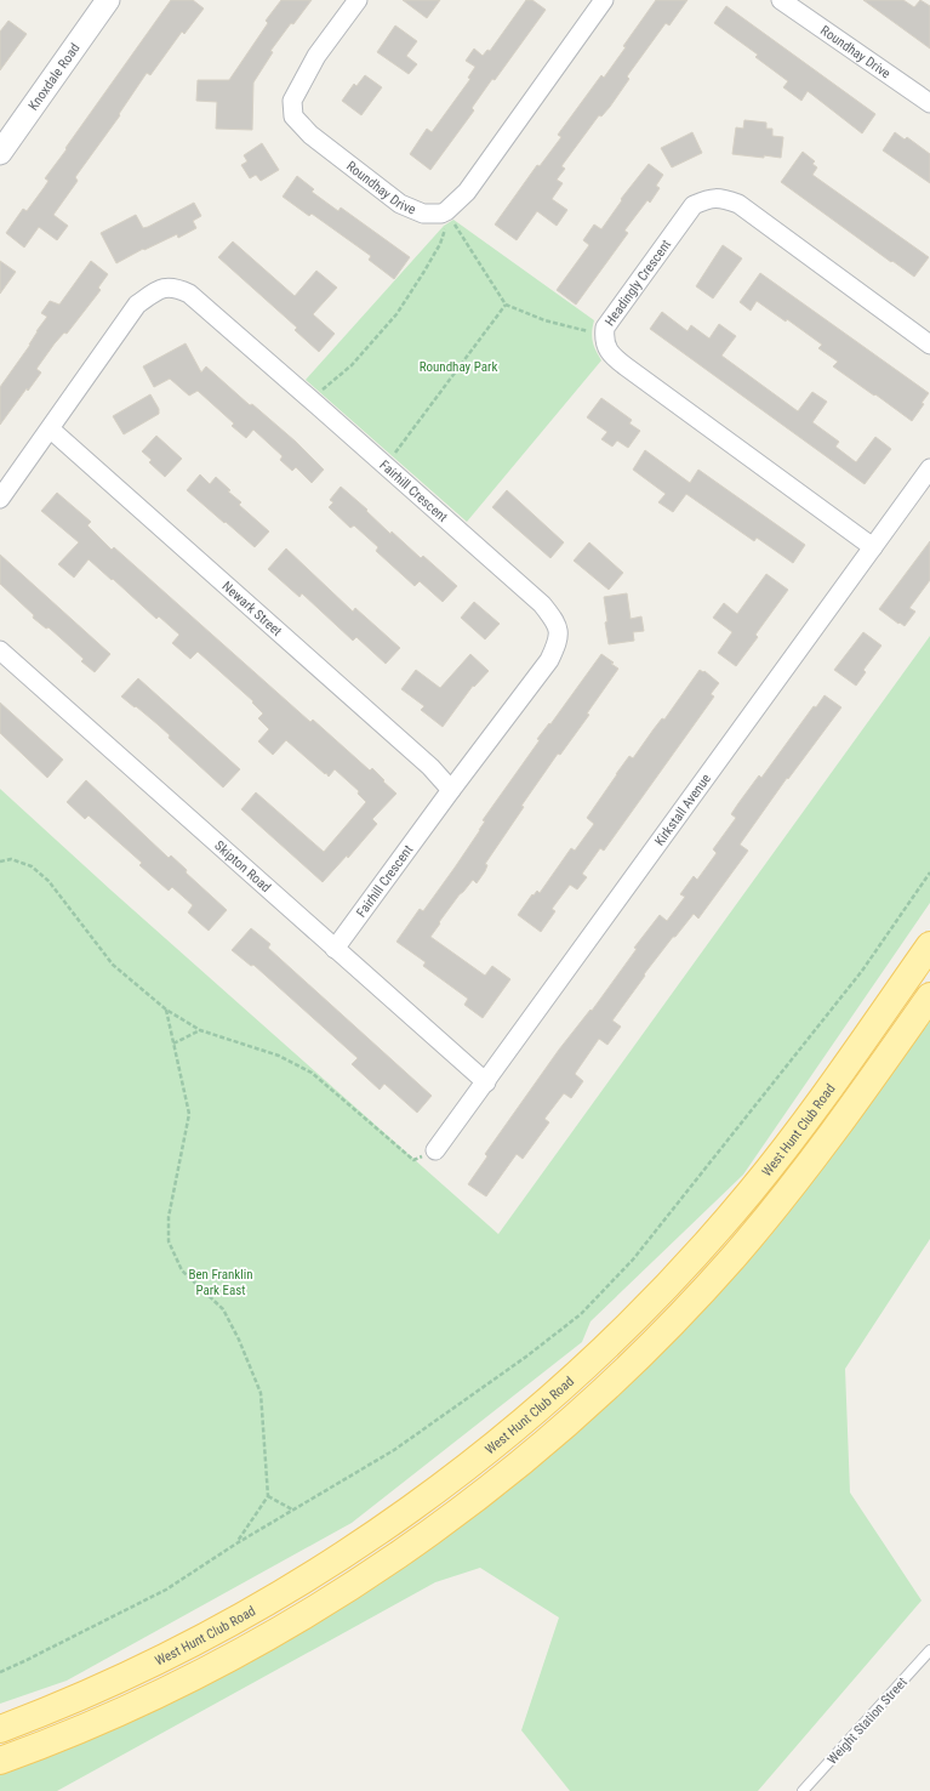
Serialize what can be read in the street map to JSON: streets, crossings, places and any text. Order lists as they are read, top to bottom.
{
  "streets": {
    "main road": ["West Hunt Club Road"],
    "street": [
      "Roundhay Drive",
      "Knoxdale Road",
      "Headingly Crescent",
      "Fairhill Crescent",
      "Newark Street",
      "Kirkstall Avenue",
      "Skipton Road"
    ],
    "lane": ["Weight Station Street"]
  },
  "crossings": [
    ["Headingly Crescent", "Kirkstall Avenue"],
    ["Fairhill Crescent", "Newark Street"],
    ["Fairhill Crescent", "Skipton Road"],
    ["Kirkstall Avenue", "Skipton Road"]
  ],
  "parks": ["Roundhay Park", "Ben Franklin Park East"]
}
